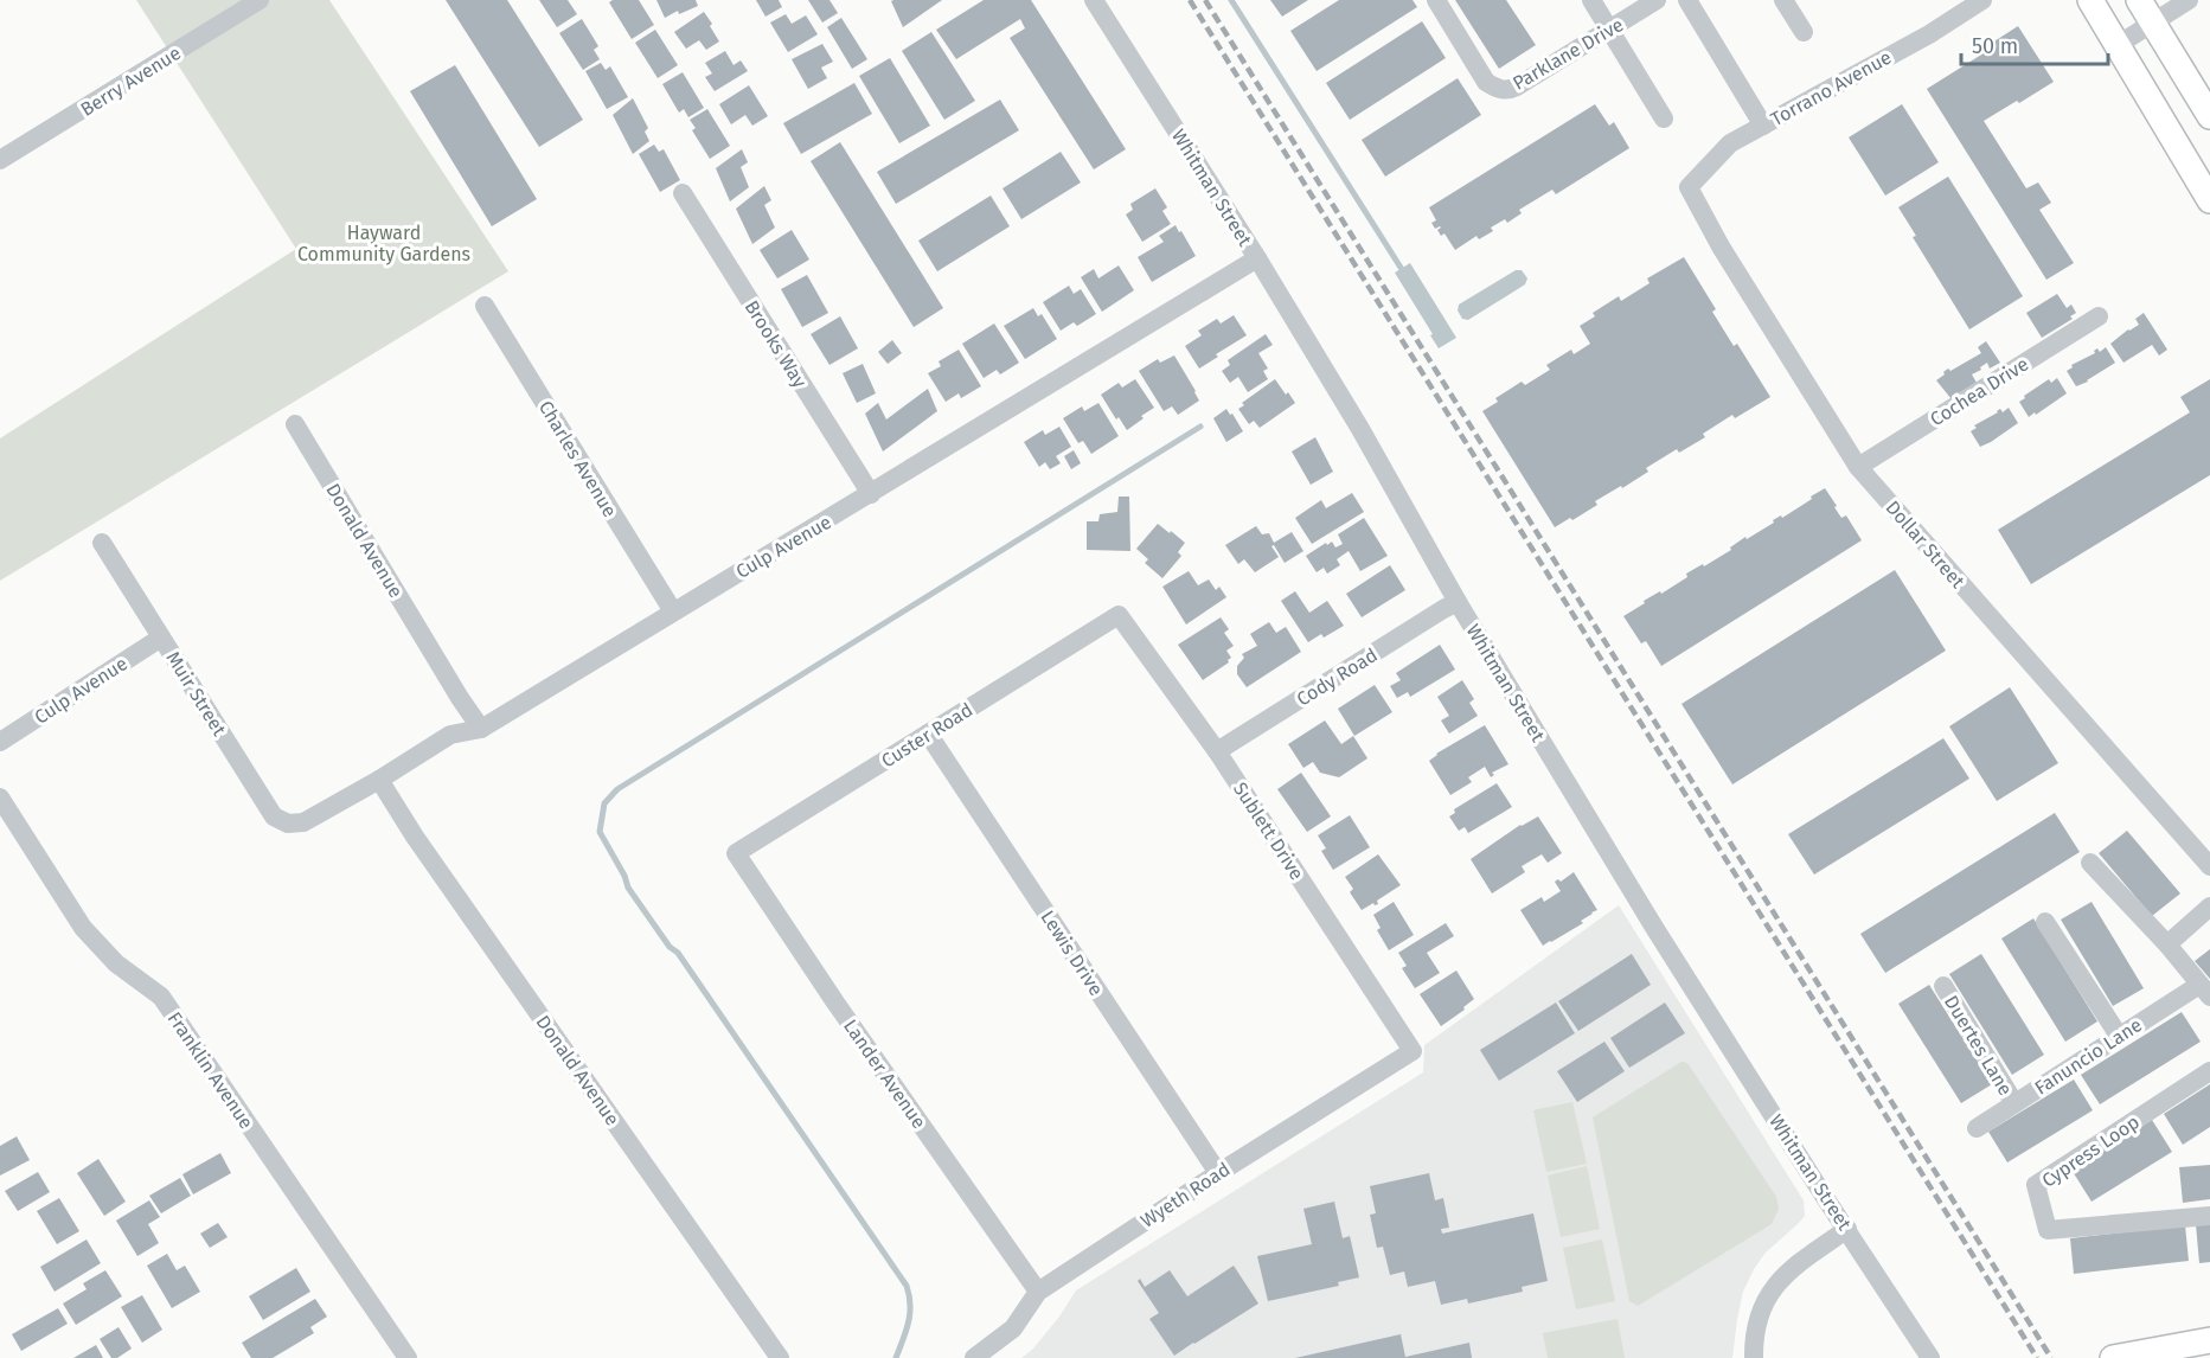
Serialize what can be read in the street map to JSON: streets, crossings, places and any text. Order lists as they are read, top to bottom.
{
  "streets": {
    "street": [
      "Parklane Drive",
      "Berry Avenue",
      "Torrano Avenue",
      "Whitman Street",
      "Brooks Way",
      "Cochea Drive",
      "Charles Avenue",
      "Donald Avenue",
      "Dollar Street",
      "Culp Avenue",
      "Cody Road",
      "Muir Street",
      "Custer Road",
      "Sublett Drive",
      "Lewis Drive",
      "Duertes Lane",
      "Fanuncio Lane",
      "Franklin Avenue",
      "Lander Avenue",
      "Cypress Loop",
      "Wyeth Road"
    ]
  },
  "crossings": [
    ["Torrano Avenue", "Dollar Street"],
    ["Whitman Street", "Culp Avenue"],
    ["Whitman Street", "Cody Road"],
    ["Brooks Way", "Culp Avenue"],
    ["Cochea Drive", "Dollar Street"],
    ["Charles Avenue", "Culp Avenue"],
    ["Donald Avenue", "Culp Avenue"],
    ["Culp Avenue", "Muir Street"],
    ["Cody Road", "Sublett Drive"],
    ["Custer Road", "Sublett Drive"],
    ["Custer Road", "Lewis Drive"],
    ["Custer Road", "Lander Avenue"],
    ["Sublett Drive", "Wyeth Road"],
    ["Lewis Drive", "Wyeth Road"],
    ["Duertes Lane", "Fanuncio Lane"],
    ["Lander Avenue", "Wyeth Road"]
  ],
  "parks": ["Hayward Community Gardens"],
  "scale_bar": "50 m"
}
